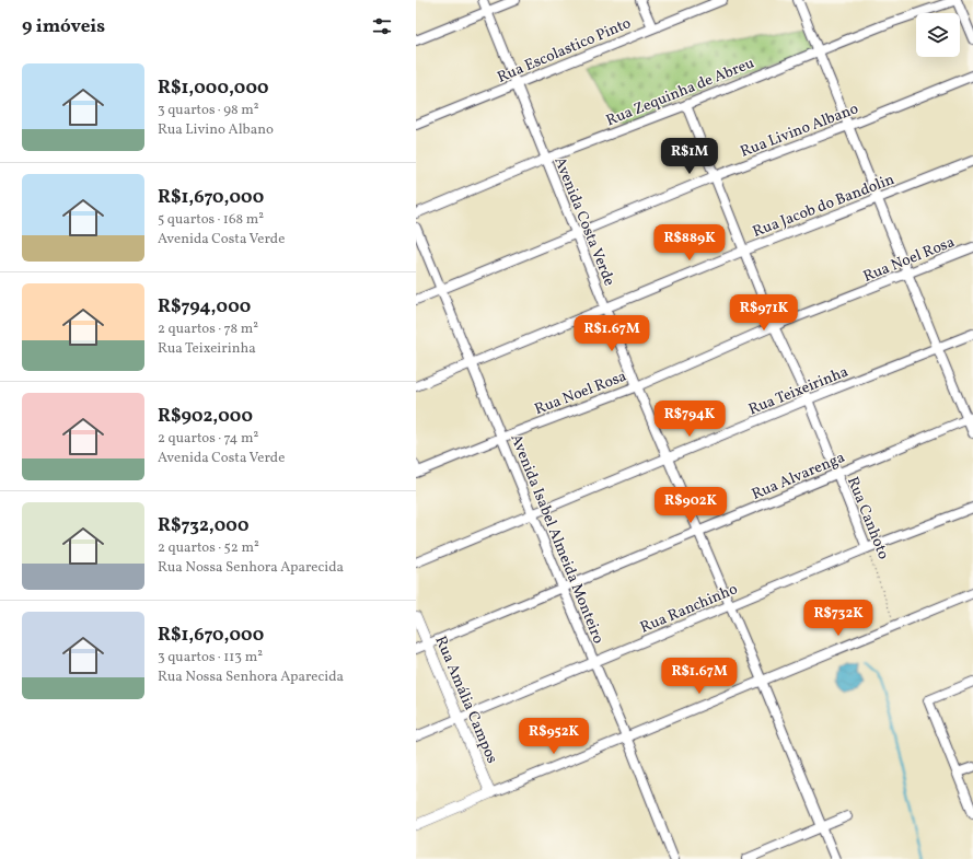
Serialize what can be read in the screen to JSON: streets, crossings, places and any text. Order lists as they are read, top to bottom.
{
  "streets": {
    "street": [
      "Rua Escolastico Pinto",
      "Rua Zequinha de Abreu",
      "Rua Livino Albano",
      "Rua Jacob do Bandolin",
      "Avenida Costa Verde",
      "Rua Noel Rosa",
      "Rua Teixeirinha",
      "Rua Alvarenga",
      "Rua Canhoto",
      "Avenida Isabel Almeida Monteiro",
      "Rua Ranchinho",
      "Rua Amália Campos"
    ]
  },
  "crossings": [
    ["Rua Escolastico Pinto", "Avenida Costa Verde"],
    ["Rua Zequinha de Abreu", "Avenida Costa Verde"],
    ["Rua Zequinha de Abreu", "Rua Canhoto"],
    ["Rua Livino Albano", "Avenida Costa Verde"],
    ["Rua Livino Albano", "Rua Canhoto"],
    ["Rua Livino Albano", "Avenida Isabel Almeida Monteiro"],
    ["Rua Jacob do Bandolin", "Avenida Costa Verde"],
    ["Rua Jacob do Bandolin", "Rua Canhoto"],
    ["Rua Jacob do Bandolin", "Avenida Isabel Almeida Monteiro"],
    ["Avenida Costa Verde", "Rua Noel Rosa"],
    ["Avenida Costa Verde", "Rua Teixeirinha"],
    ["Avenida Costa Verde", "Rua Alvarenga"],
    ["Avenida Costa Verde", "Rua Ranchinho"],
    ["Rua Noel Rosa", "Rua Canhoto"],
    ["Rua Noel Rosa", "Avenida Isabel Almeida Monteiro"],
    ["Rua Teixeirinha", "Rua Canhoto"],
    ["Rua Teixeirinha", "Avenida Isabel Almeida Monteiro"],
    ["Rua Alvarenga", "Rua Canhoto"],
    ["Rua Alvarenga", "Avenida Isabel Almeida Monteiro"],
    ["Rua Alvarenga", "Rua Amália Campos"],
    ["Rua Canhoto", "Rua Ranchinho"],
    ["Avenida Isabel Almeida Monteiro", "Rua Ranchinho"],
    ["Rua Ranchinho", "Rua Amália Campos"]
  ],
  "page": {
    "heading": "9 imóveis",
    "list": [
      {
        "name": "R$1,000,000",
        "note": "3 quartos · 98 m² · Rua Livino Albano"
      },
      {
        "name": "R$1,670,000",
        "note": "5 quartos · 168 m² · Avenida Costa Verde"
      },
      {
        "name": "R$794,000",
        "note": "2 quartos · 78 m² · Rua Teixeirinha"
      },
      {
        "name": "R$902,000",
        "note": "2 quartos · 74 m² · Avenida Costa Verde"
      },
      {
        "name": "R$732,000",
        "note": "2 quartos · 52 m² · Rua Nossa Senhora Aparecida"
      },
      {
        "name": "R$1,670,000",
        "note": "3 quartos · 113 m² · Rua Nossa Senhora Aparecida"
      }
    ],
    "price": [
      "R$1M",
      "R$889K",
      "R$971K",
      "R$1.67M",
      "R$794K",
      "R$902K",
      "R$732K",
      "R$1.67M",
      "R$952K"
    ]
  }
}
